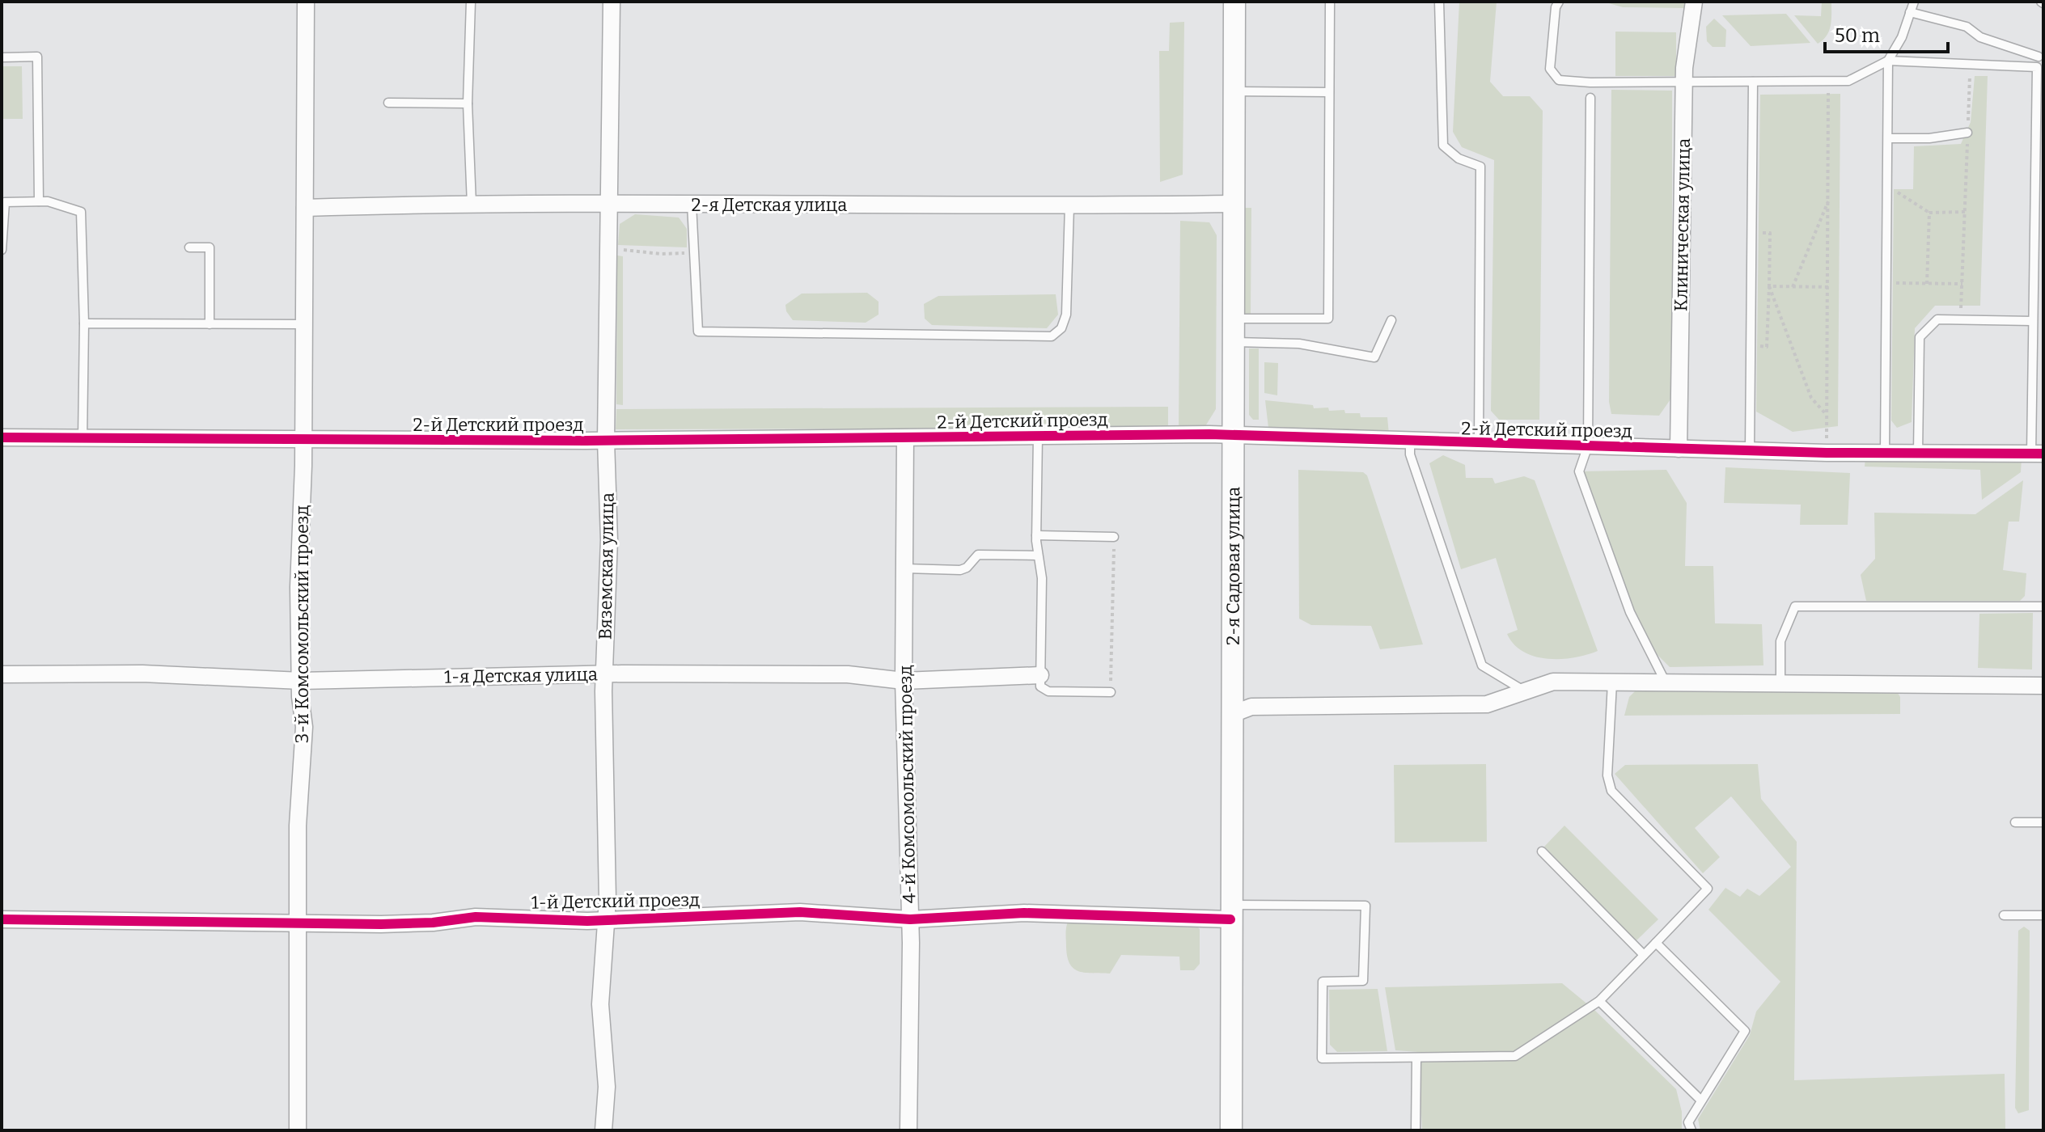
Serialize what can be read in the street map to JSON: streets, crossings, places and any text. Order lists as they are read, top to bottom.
{
  "streets": {
    "street": [
      "2-я Детская улица",
      "Клиническая улица",
      "2-й Детский проезд",
      "Вяземская улица",
      "2-я Садовая улица",
      "3-й Комсомольский проезд",
      "1-я Детская улица",
      "4-й Комсомольский проезд",
      "1-й Детский проезд"
    ]
  },
  "crossings": [
    ["2-я Детская улица", "Вяземская улица"],
    ["2-я Детская улица", "2-я Садовая улица"],
    ["2-я Детская улица", "3-й Комсомольский проезд"],
    ["Клиническая улица", "2-й Детский проезд"],
    ["2-й Детский проезд", "Вяземская улица"],
    ["2-й Детский проезд", "2-я Садовая улица"],
    ["2-й Детский проезд", "3-й Комсомольский проезд"],
    ["2-й Детский проезд", "4-й Комсомольский проезд"],
    ["Вяземская улица", "1-я Детская улица"],
    ["Вяземская улица", "1-й Детский проезд"],
    ["2-я Садовая улица", "1-й Детский проезд"],
    ["3-й Комсомольский проезд", "1-я Детская улица"],
    ["3-й Комсомольский проезд", "1-й Детский проезд"],
    ["1-я Детская улица", "4-й Комсомольский проезд"],
    ["4-й Комсомольский проезд", "1-й Детский проезд"]
  ],
  "scale_bar": "50 m"
}
